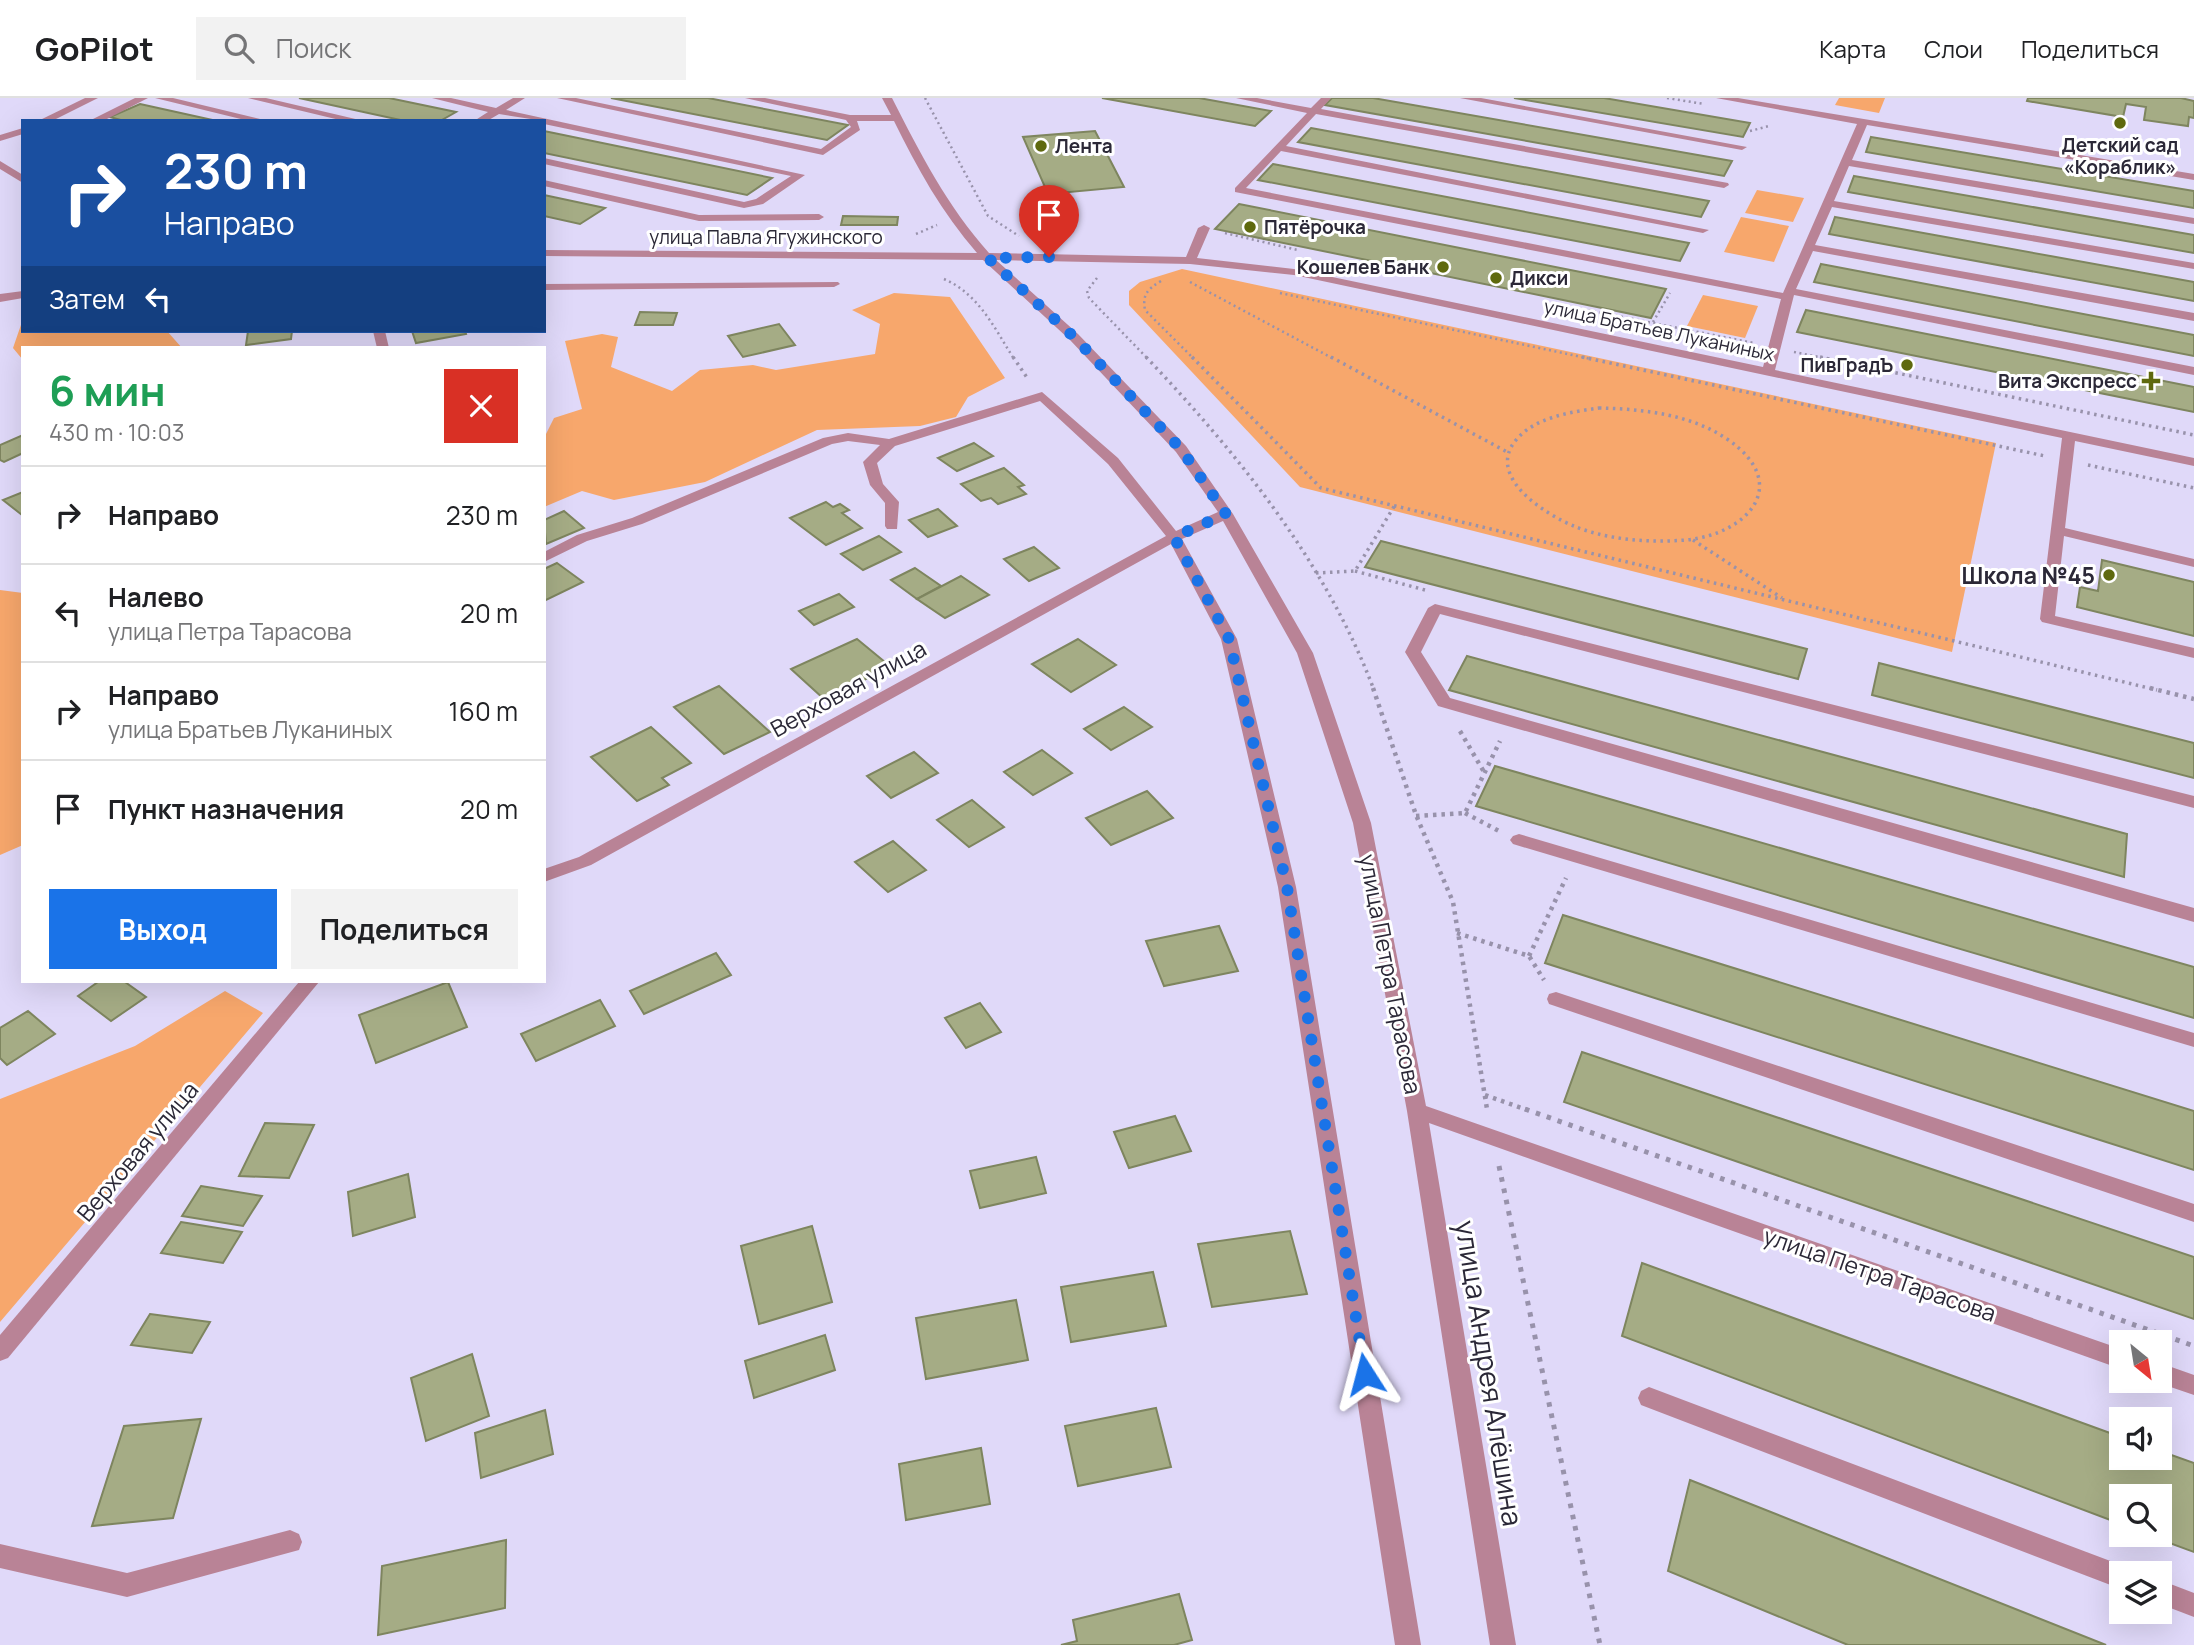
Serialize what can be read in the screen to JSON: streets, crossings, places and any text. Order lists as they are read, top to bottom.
{
  "streets": {
    "street": [
      "улица Павла Ягужинского",
      "улица Братьев Луканиных",
      "Верховая улица",
      "улица Петра Тарасова",
      "улица Андрея Алёшина"
    ]
  },
  "crossings": [
    ["улица Павла Ягужинского", "улица Братьев Луканиных"],
    ["улица Павла Ягужинского", "улица Петра Тарасова"],
    ["улица Братьев Луканиных", "улица Петра Тарасова"],
    ["Верховая улица", "улица Петра Тарасова"],
    ["улица Петра Тарасова", "улица Андрея Алёшина"]
  ],
  "places": {
    "other": [
      "Детский сад «Кораблик»",
      "Лента",
      "Пятёрочка",
      "Кошелев Банк",
      "Дикси",
      "ПивГрадЪ",
      "Школа №45"
    ],
    "health": ["Вита Экспресс"]
  },
  "north": "bottom right",
  "page": {
    "header": "GoPilot",
    "search": "Поиск",
    "nav": ["Карта", "Слои", "Поделиться"],
    "turn": ["230 m", "Направо"],
    "then": "Затем",
    "heading": ["6 мин", "430 m · 10:03"],
    "list": [
      {
        "name": "Направо",
        "value": "230 m"
      },
      {
        "name": "Налево",
        "note": "улица Петра Тарасова",
        "value": "20 m"
      },
      {
        "name": "Направо",
        "note": "улица Братьев Луканиных",
        "value": "160 m"
      },
      {
        "name": "Пункт назначения",
        "value": "20 m"
      }
    ],
    "buttons": ["Выход", "Поделиться"]
  }
}
